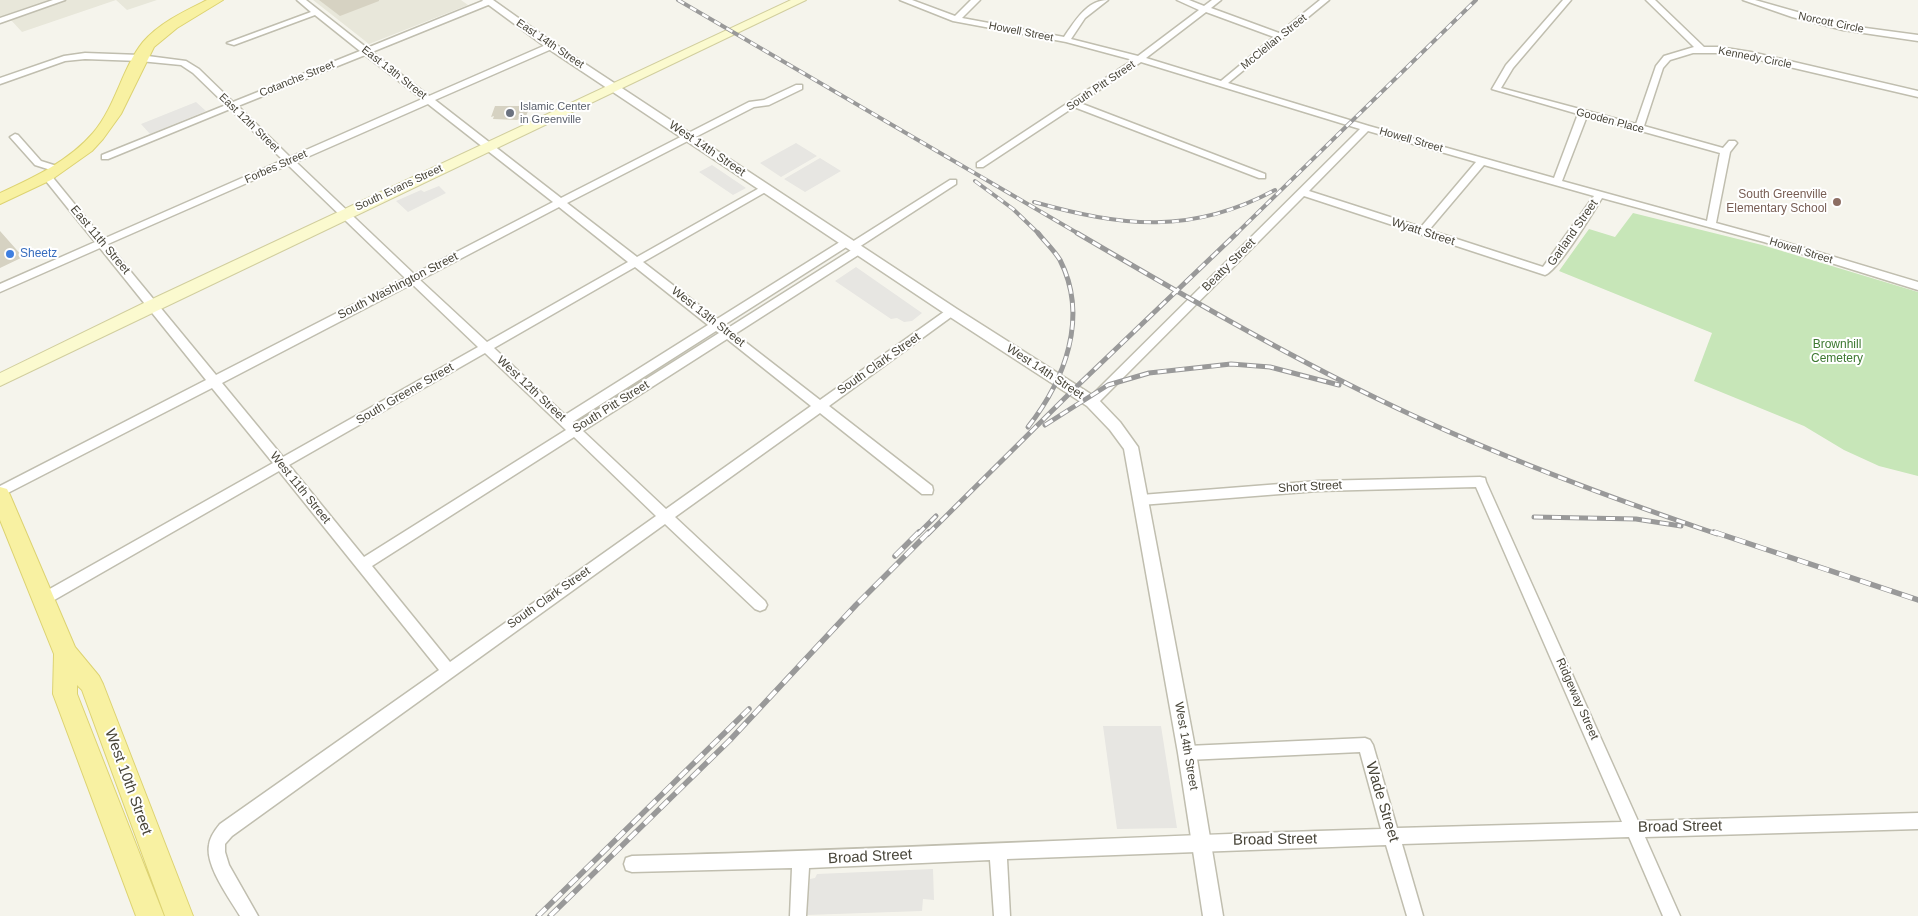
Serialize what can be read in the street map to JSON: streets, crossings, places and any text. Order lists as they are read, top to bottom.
{
  "streets": {
    "main road": ["South Evans Street", "West 10th Street"],
    "street": [
      "Norcott Circle",
      "Howell Street",
      "McClellan Street",
      "East 14th Street",
      "Kennedy Circle",
      "East 13th Street",
      "Cotanche Street",
      "South Pitt Street",
      "Gooden Place",
      "East 12th Street",
      "West 14th Street",
      "Forbes Street",
      "Wyatt Street",
      "Garland Street",
      "East 11th Street",
      "Beatty Street",
      "South Washington Street",
      "West 13th Street",
      "South Clark Street",
      "West 12th Street",
      "South Greene Street",
      "Short Street",
      "West 11th Street",
      "Ridgeway Street",
      "Wade Street",
      "Broad Street"
    ]
  },
  "crossings": [
    ["Howell Street", "McClellan Street"],
    ["Howell Street", "South Pitt Street"],
    ["Howell Street", "Garland Street"],
    ["Howell Street", "Beatty Street"],
    ["East 14th Street", "Cotanche Street"],
    ["East 14th Street", "West 14th Street"],
    ["East 14th Street", "Forbes Street"],
    ["East 14th Street", "South Evans Street"],
    ["Kennedy Circle", "Gooden Place"],
    ["East 13th Street", "Cotanche Street"],
    ["East 13th Street", "Forbes Street"],
    ["East 13th Street", "South Evans Street"],
    ["East 13th Street", "West 13th Street"],
    ["Cotanche Street", "East 12th Street"],
    ["South Pitt Street", "West 14th Street"],
    ["South Pitt Street", "West 13th Street"],
    ["South Pitt Street", "West 12th Street"],
    ["South Pitt Street", "West 11th Street"],
    ["East 12th Street", "Forbes Street"],
    ["East 12th Street", "South Evans Street"],
    ["East 12th Street", "West 12th Street"],
    ["West 14th Street", "South Evans Street"],
    ["West 14th Street", "Beatty Street"],
    ["West 14th Street", "South Washington Street"],
    ["West 14th Street", "South Clark Street"],
    ["West 14th Street", "South Greene Street"],
    ["West 14th Street", "Short Street"],
    ["West 14th Street", "Wade Street"],
    ["West 14th Street", "Broad Street"],
    ["Forbes Street", "East 11th Street"],
    ["South Evans Street", "East 11th Street"],
    ["South Evans Street", "West 13th Street"],
    ["South Evans Street", "West 12th Street"],
    ["South Evans Street", "West 11th Street"],
    ["Wyatt Street", "Garland Street"],
    ["Wyatt Street", "Beatty Street"],
    ["East 11th Street", "West 11th Street"],
    ["South Washington Street", "West 13th Street"],
    ["South Washington Street", "West 12th Street"],
    ["South Washington Street", "West 11th Street"],
    ["South Washington Street", "West 10th Street"],
    ["West 13th Street", "South Clark Street"],
    ["West 13th Street", "South Greene Street"],
    ["South Clark Street", "West 12th Street"],
    ["South Clark Street", "West 11th Street"],
    ["West 12th Street", "South Greene Street"],
    ["South Greene Street", "West 11th Street"],
    ["South Greene Street", "West 10th Street"],
    ["Short Street", "Ridgeway Street"],
    ["Ridgeway Street", "Broad Street"],
    ["Wade Street", "Broad Street"]
  ],
  "parks": ["Brownhill Cemetery"],
  "places": ["Islamic Center in Greenville", "South Greenville Elementary School", "Sheetz"]
}
